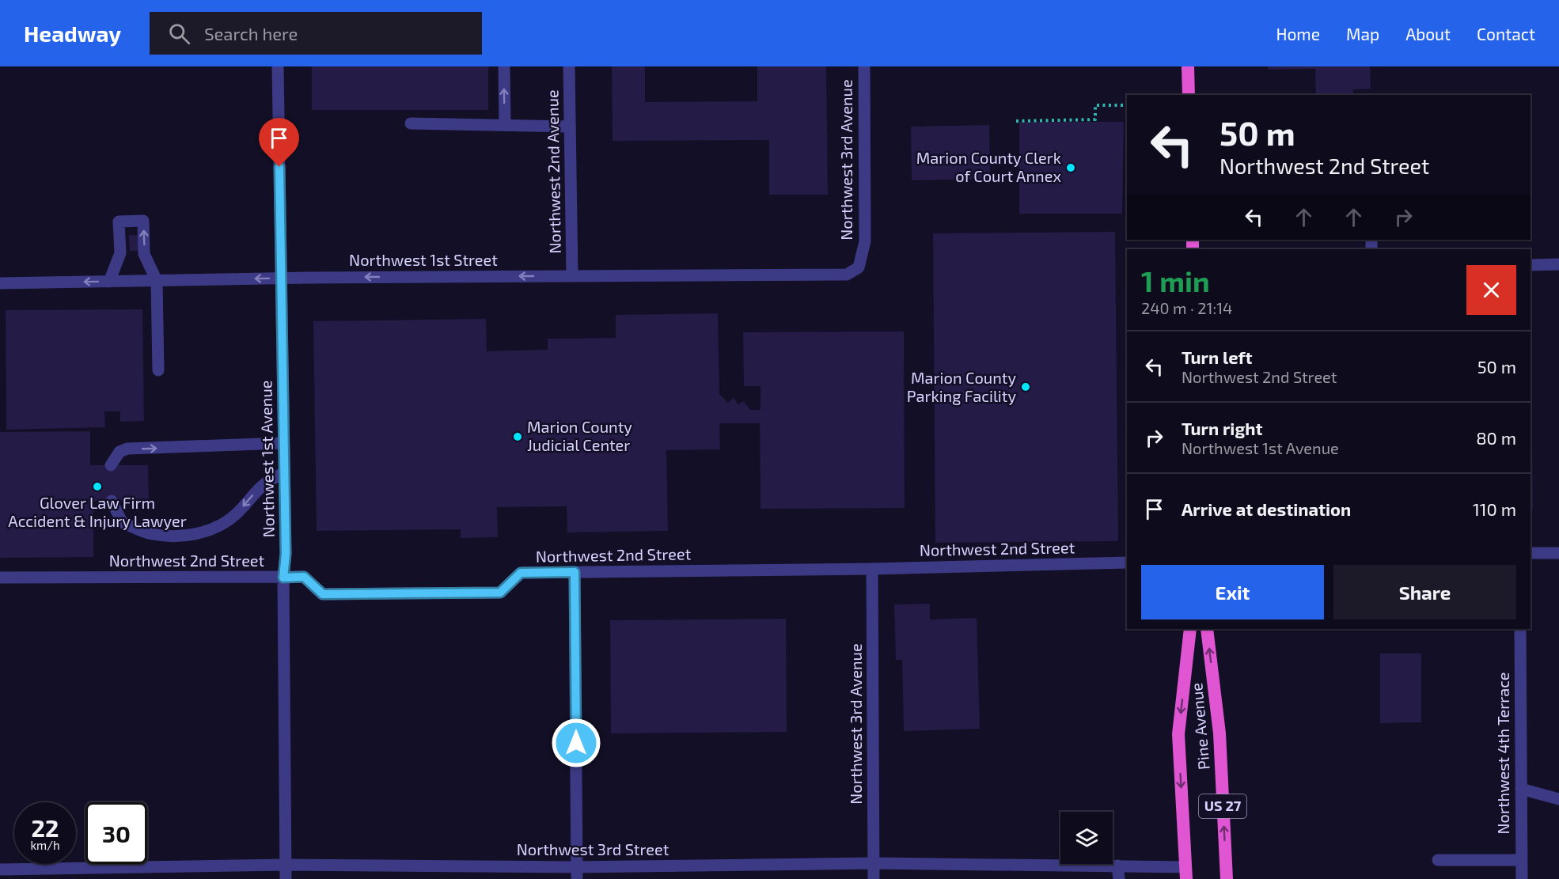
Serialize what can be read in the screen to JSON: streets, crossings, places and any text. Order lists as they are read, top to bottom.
{
  "streets": {
    "highway": ["Pine Avenue", "US 27"],
    "street": [
      "Northwest 3rd Avenue",
      "Northwest 2nd Avenue",
      "Northwest 1st Street",
      "Northwest 1st Avenue",
      "Northwest 2nd Street",
      "Northwest 4th Terrace",
      "Northwest 3rd Street"
    ]
  },
  "crossings": [
    ["Northwest 3rd Avenue", "Northwest 1st Street"],
    ["Northwest 3rd Avenue", "Northwest 2nd Street"],
    ["Northwest 3rd Avenue", "Northwest 3rd Street"],
    ["Northwest 2nd Avenue", "Northwest 1st Street"],
    ["Northwest 1st Street", "Northwest 1st Avenue"],
    ["Northwest 1st Avenue", "Northwest 2nd Street"],
    ["Northwest 1st Avenue", "Northwest 3rd Street"],
    ["Pine Avenue", "Northwest 3rd Street"]
  ],
  "one_way": ["Northwest 1st Street"],
  "places": [
    "Marion County Clerk of Court Annex",
    "Marion County Parking Facility",
    "Marion County Judicial Center",
    "Glover Law Firm Accident & Injury Lawyer"
  ],
  "page": {
    "header": "Headway",
    "search": "Search here",
    "nav": [
      "Home",
      "Map",
      "About",
      "Contact"
    ],
    "turn": ["50 m", "Northwest 2nd Street"],
    "heading": ["1 min", "240 m · 21:14"],
    "list": [
      {
        "name": "Turn left",
        "note": "Northwest 2nd Street",
        "value": "50 m"
      },
      {
        "name": "Turn right",
        "note": "Northwest 1st Avenue",
        "value": "80 m"
      },
      {
        "name": "Arrive at destination",
        "value": "110 m"
      }
    ],
    "buttons": ["Exit", "Share"],
    "speed": "22 km/h",
    "limit": "30"
  }
}
